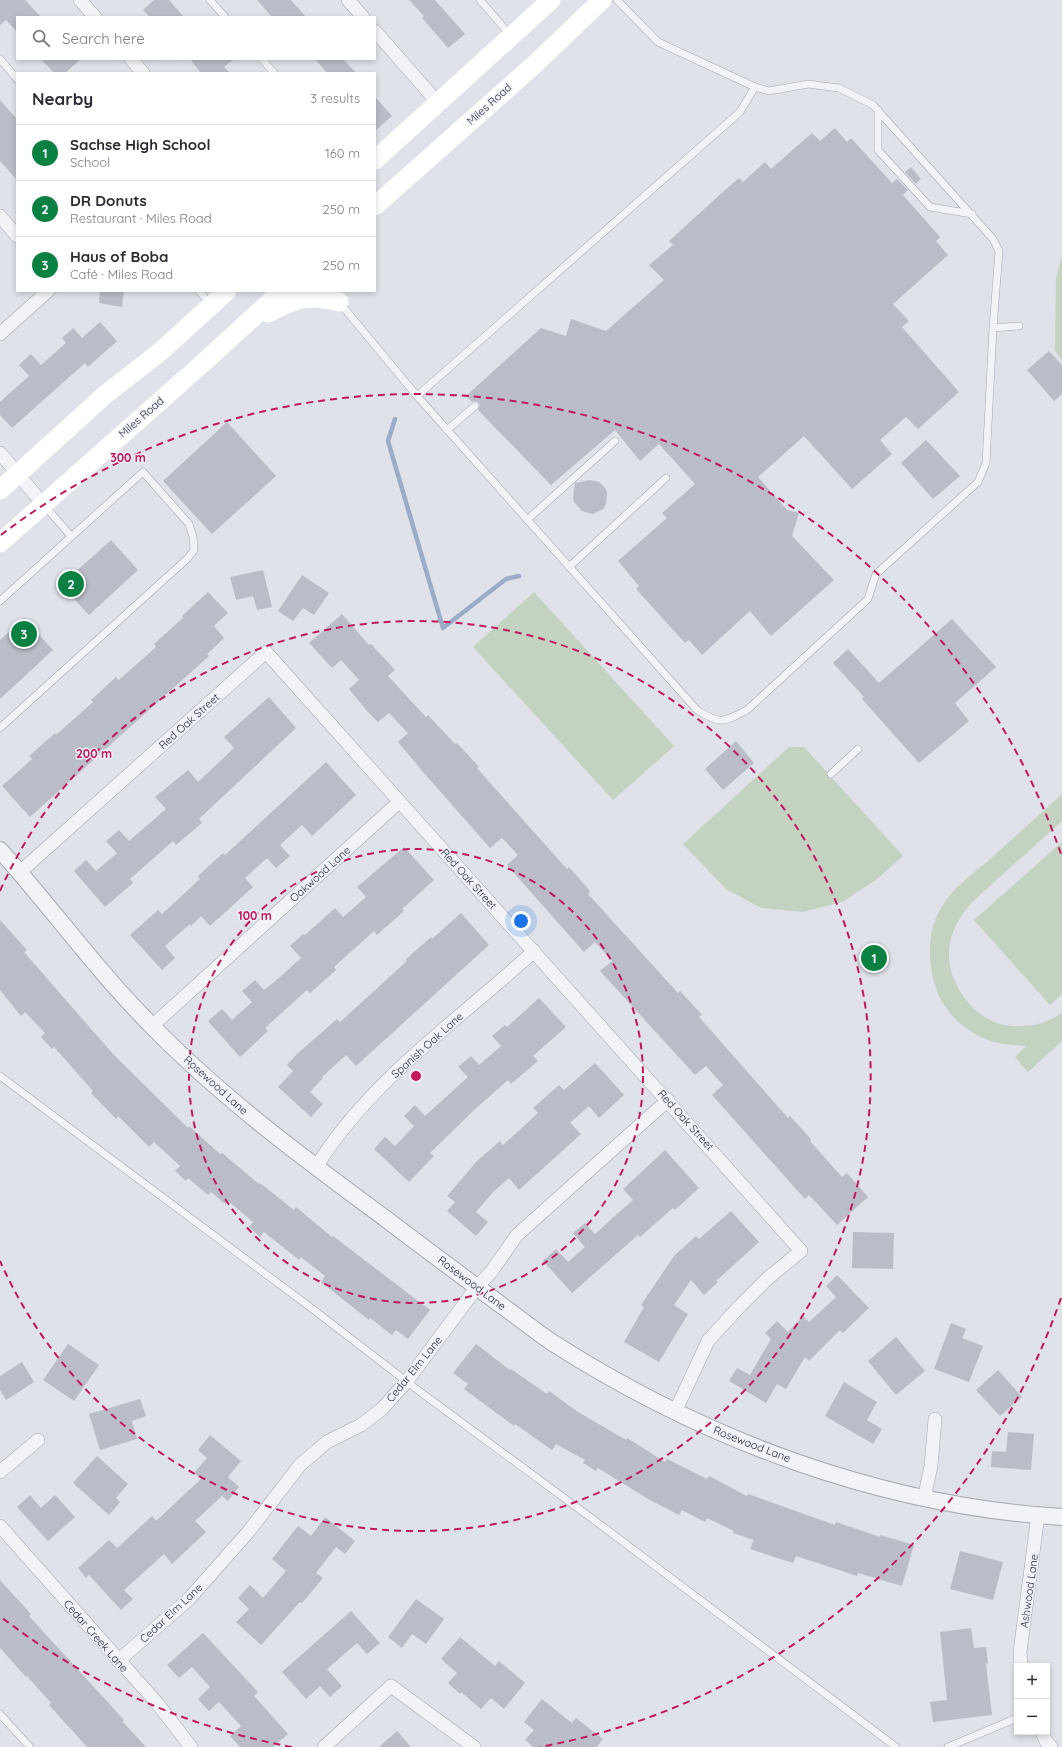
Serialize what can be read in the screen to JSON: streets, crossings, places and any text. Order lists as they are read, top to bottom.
{
  "streets": {
    "main road": ["Miles Road"],
    "street": [
      "Red Oak Street",
      "Oakwood Lane",
      "Spanish Oak Lane",
      "Rosewood Lane",
      "Cedar Elm Lane",
      "Ashwood Lane",
      "Cedar Creek Lane"
    ]
  },
  "crossings": [
    ["Red Oak Street", "Oakwood Lane"],
    ["Red Oak Street", "Spanish Oak Lane"],
    ["Red Oak Street", "Rosewood Lane"],
    ["Red Oak Street", "Cedar Elm Lane"],
    ["Oakwood Lane", "Rosewood Lane"],
    ["Spanish Oak Lane", "Rosewood Lane"],
    ["Rosewood Lane", "Cedar Elm Lane"],
    ["Rosewood Lane", "Ashwood Lane"],
    ["Cedar Elm Lane", "Cedar Creek Lane"]
  ],
  "page": {
    "search": "Search here",
    "heading": ["Nearby", "3 results"],
    "list": [
      {
        "mark": "1",
        "name": "Sachse High School",
        "note": "School",
        "value": "160 m"
      },
      {
        "mark": "2",
        "name": "DR Donuts",
        "note": "Restaurant · Miles Road",
        "value": "250 m"
      },
      {
        "mark": "3",
        "name": "Haus of Boba",
        "note": "Café · Miles Road",
        "value": "250 m"
      }
    ],
    "pins": ["2", "3", "1"],
    "map_buttons": ["+", "−"]
  },
  "rings": ["300 m", "200 m", "100 m"]
}
